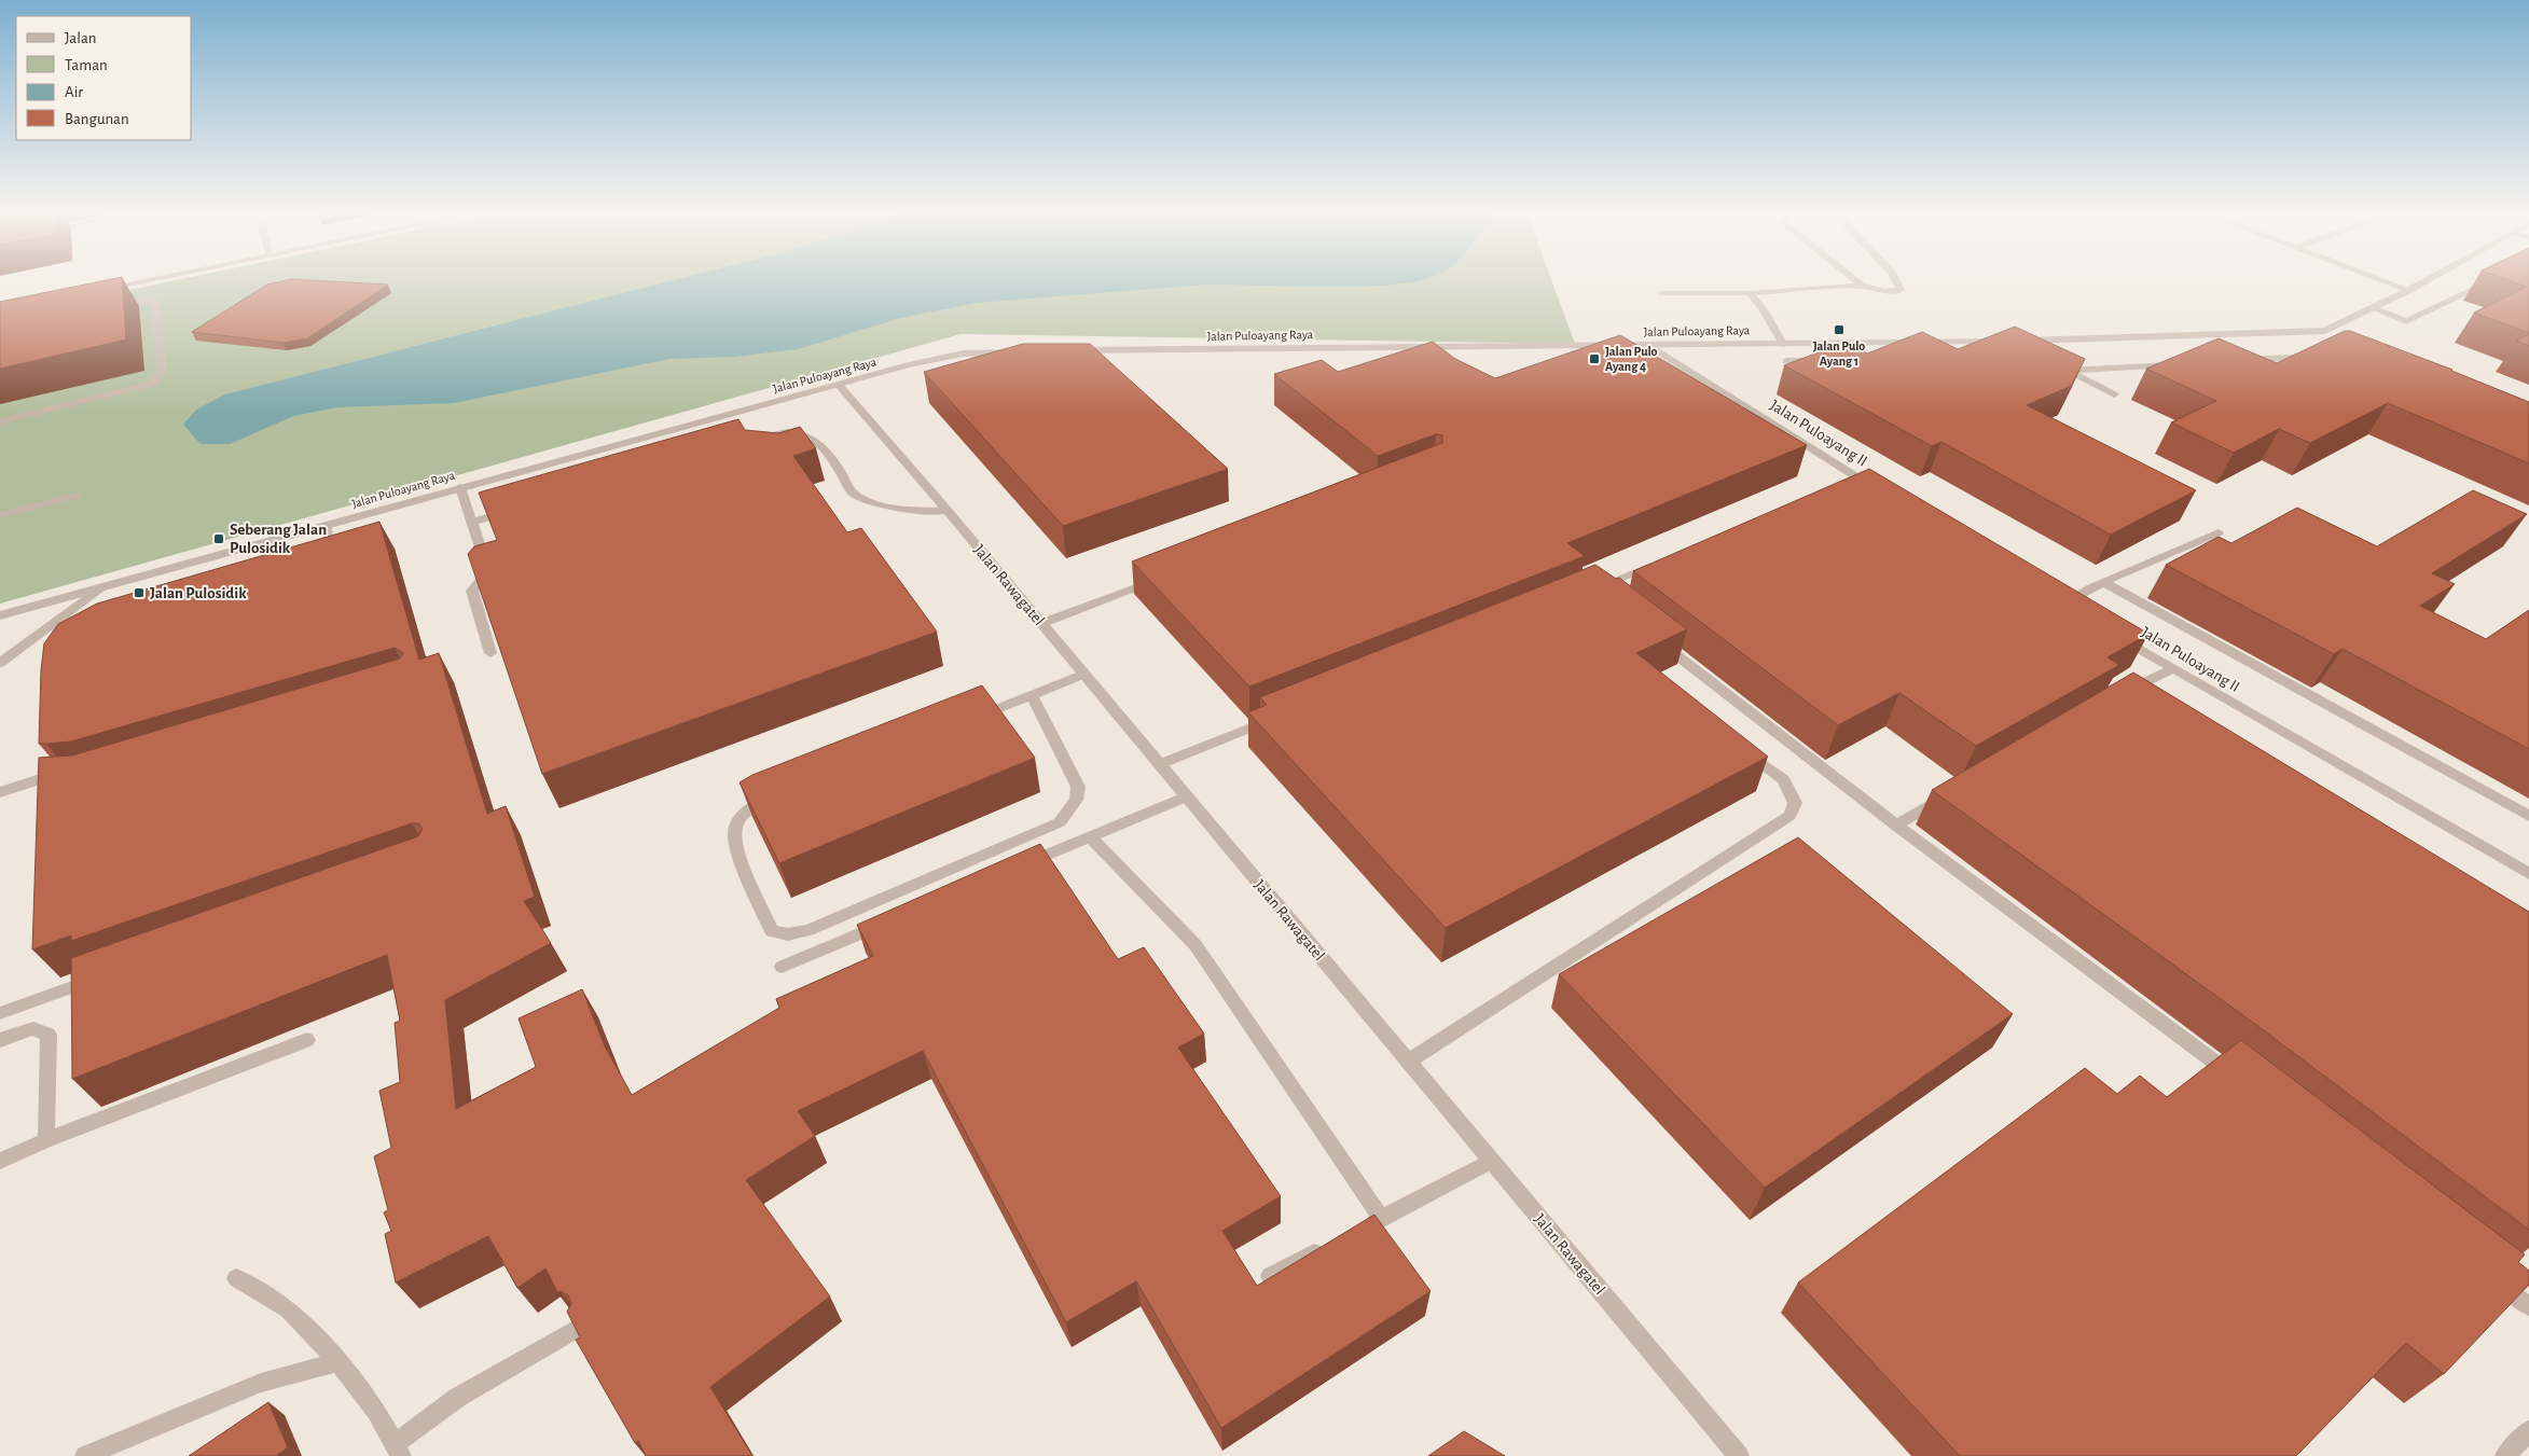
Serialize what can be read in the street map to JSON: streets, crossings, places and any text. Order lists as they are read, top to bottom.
{
  "streets": {
    "street": ["Jalan Puloayang Raya", "Jalan Puloayang II", "Jalan Rawagatel"]
  },
  "crossings": [
    ["Jalan Puloayang Raya", "Jalan Puloayang II"],
    ["Jalan Puloayang Raya", "Jalan Rawagatel"]
  ],
  "places": {
    "transit": [
      "Jalan Pulo Ayang 1",
      "Jalan Pulo Ayang 4",
      "Seberang Jalan Pulosidik",
      "Jalan Pulosidik"
    ]
  },
  "legend": [
    "Jalan",
    "Taman",
    "Air",
    "Bangunan"
  ]
}
